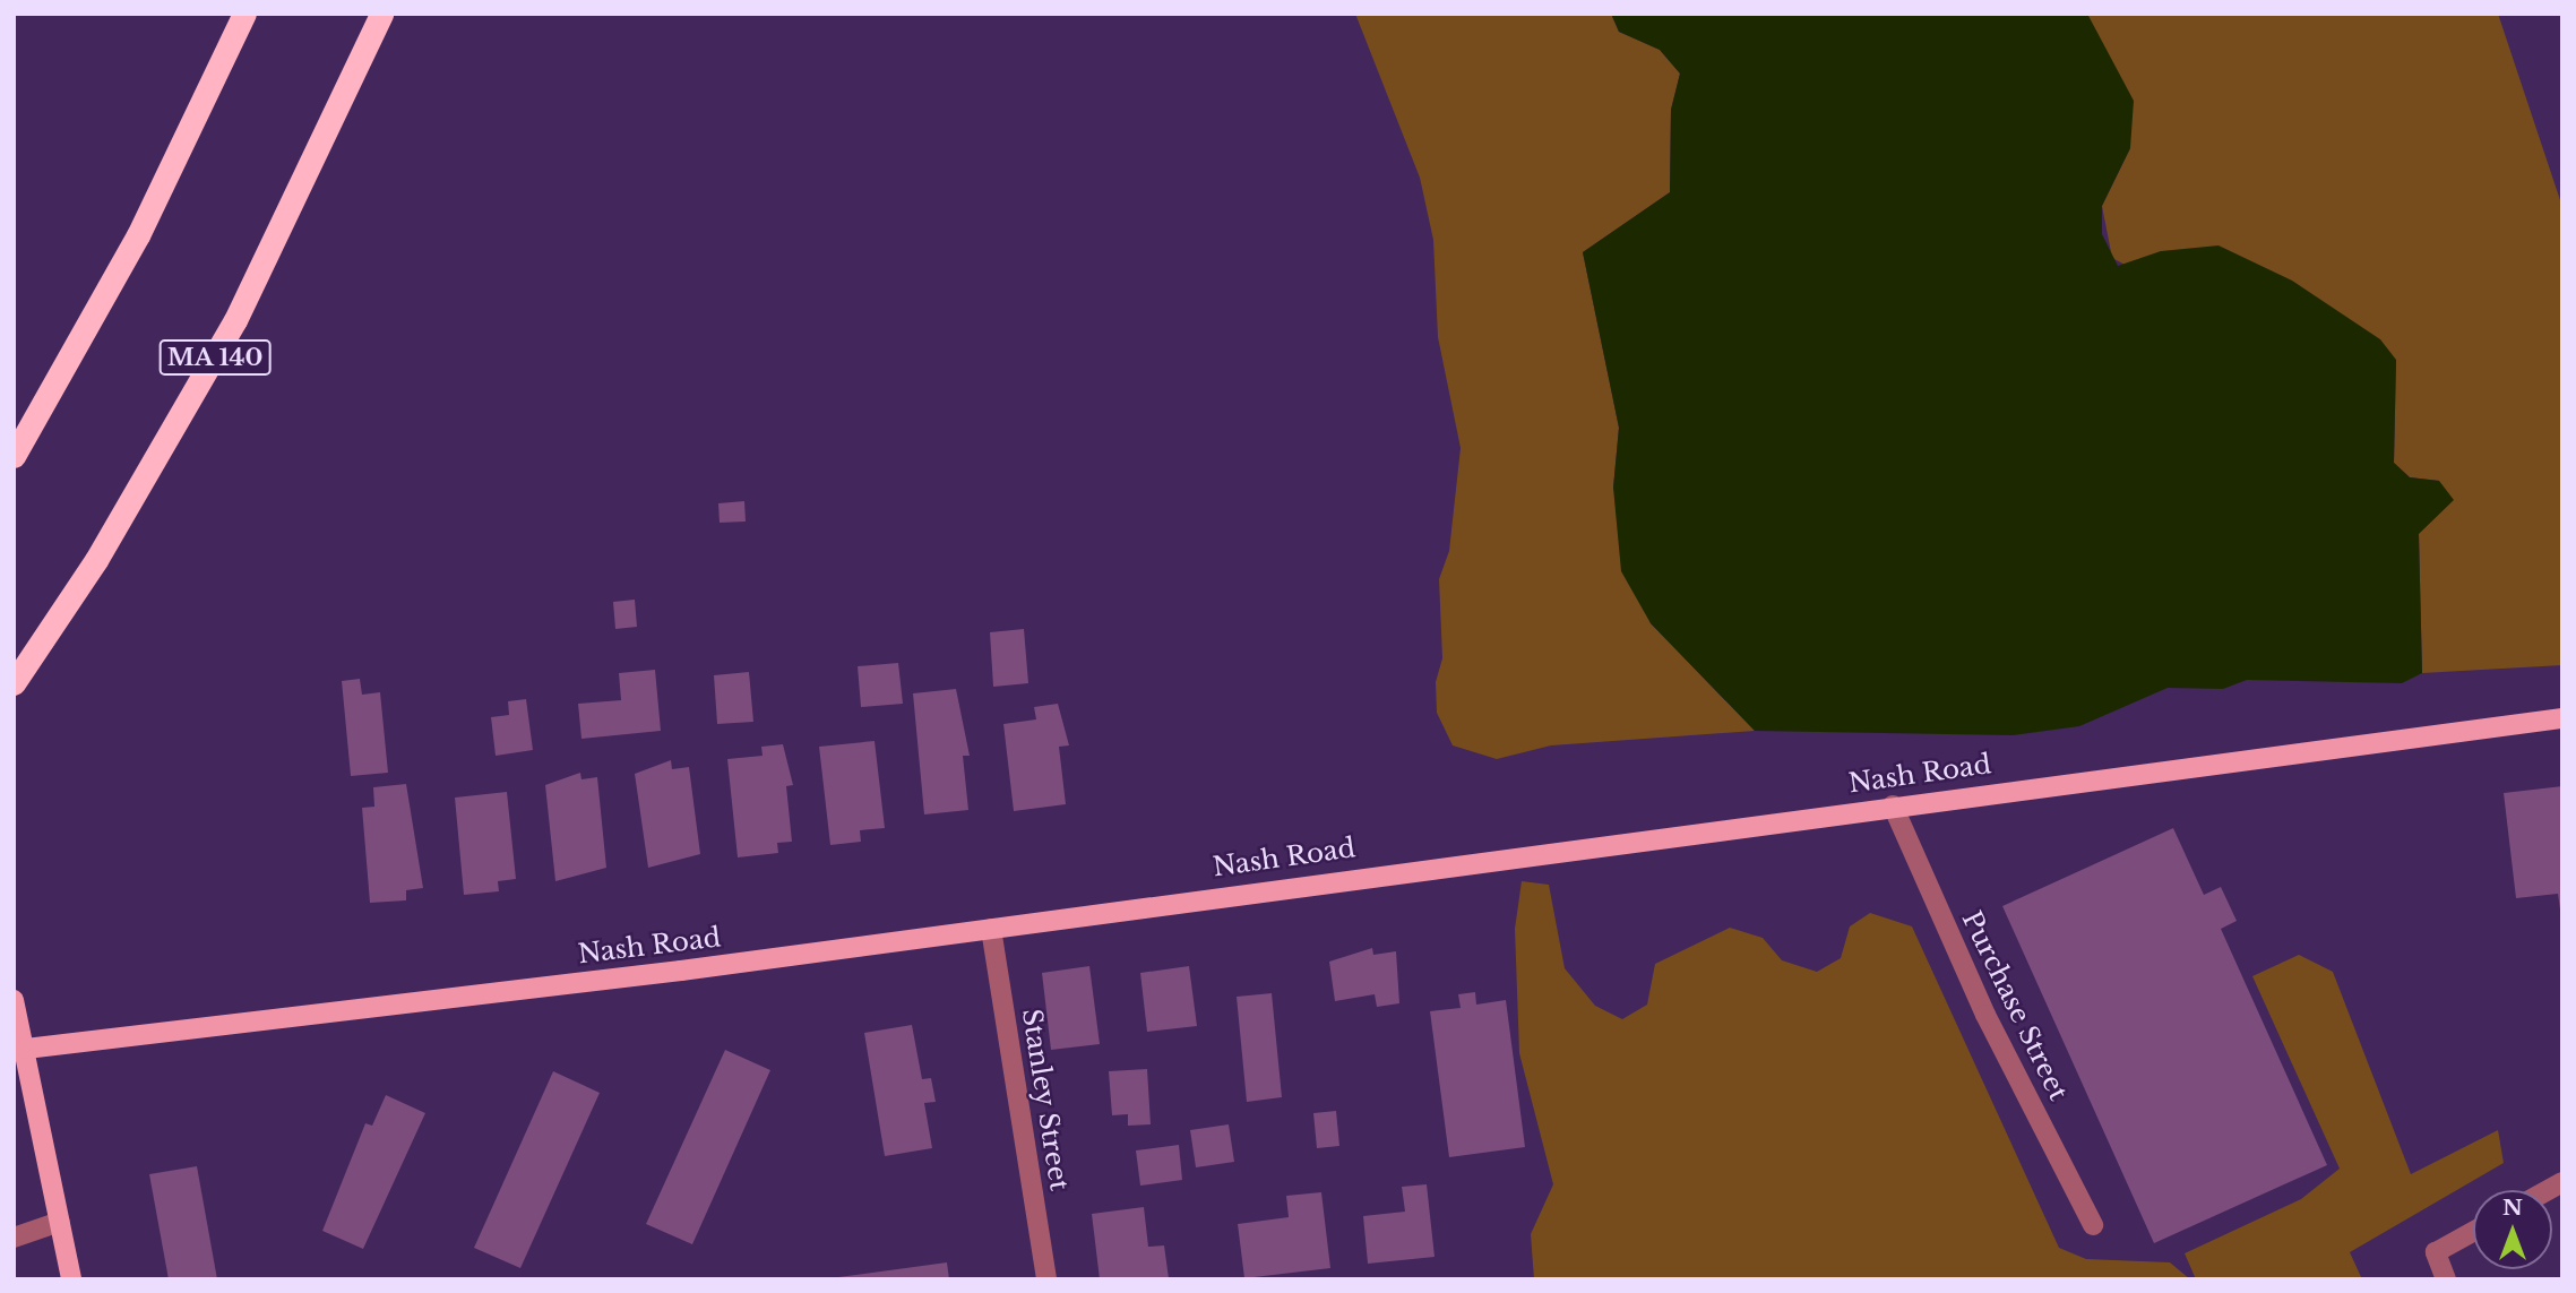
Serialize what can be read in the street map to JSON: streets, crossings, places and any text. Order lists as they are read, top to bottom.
{
  "streets": {
    "highway": ["MA 140"],
    "main road": ["Nash Road"],
    "street": ["Purchase Street", "Stanley Street"]
  },
  "crossings": [
    ["Nash Road", "Purchase Street"],
    ["Nash Road", "Stanley Street"]
  ],
  "north": "top"
}
